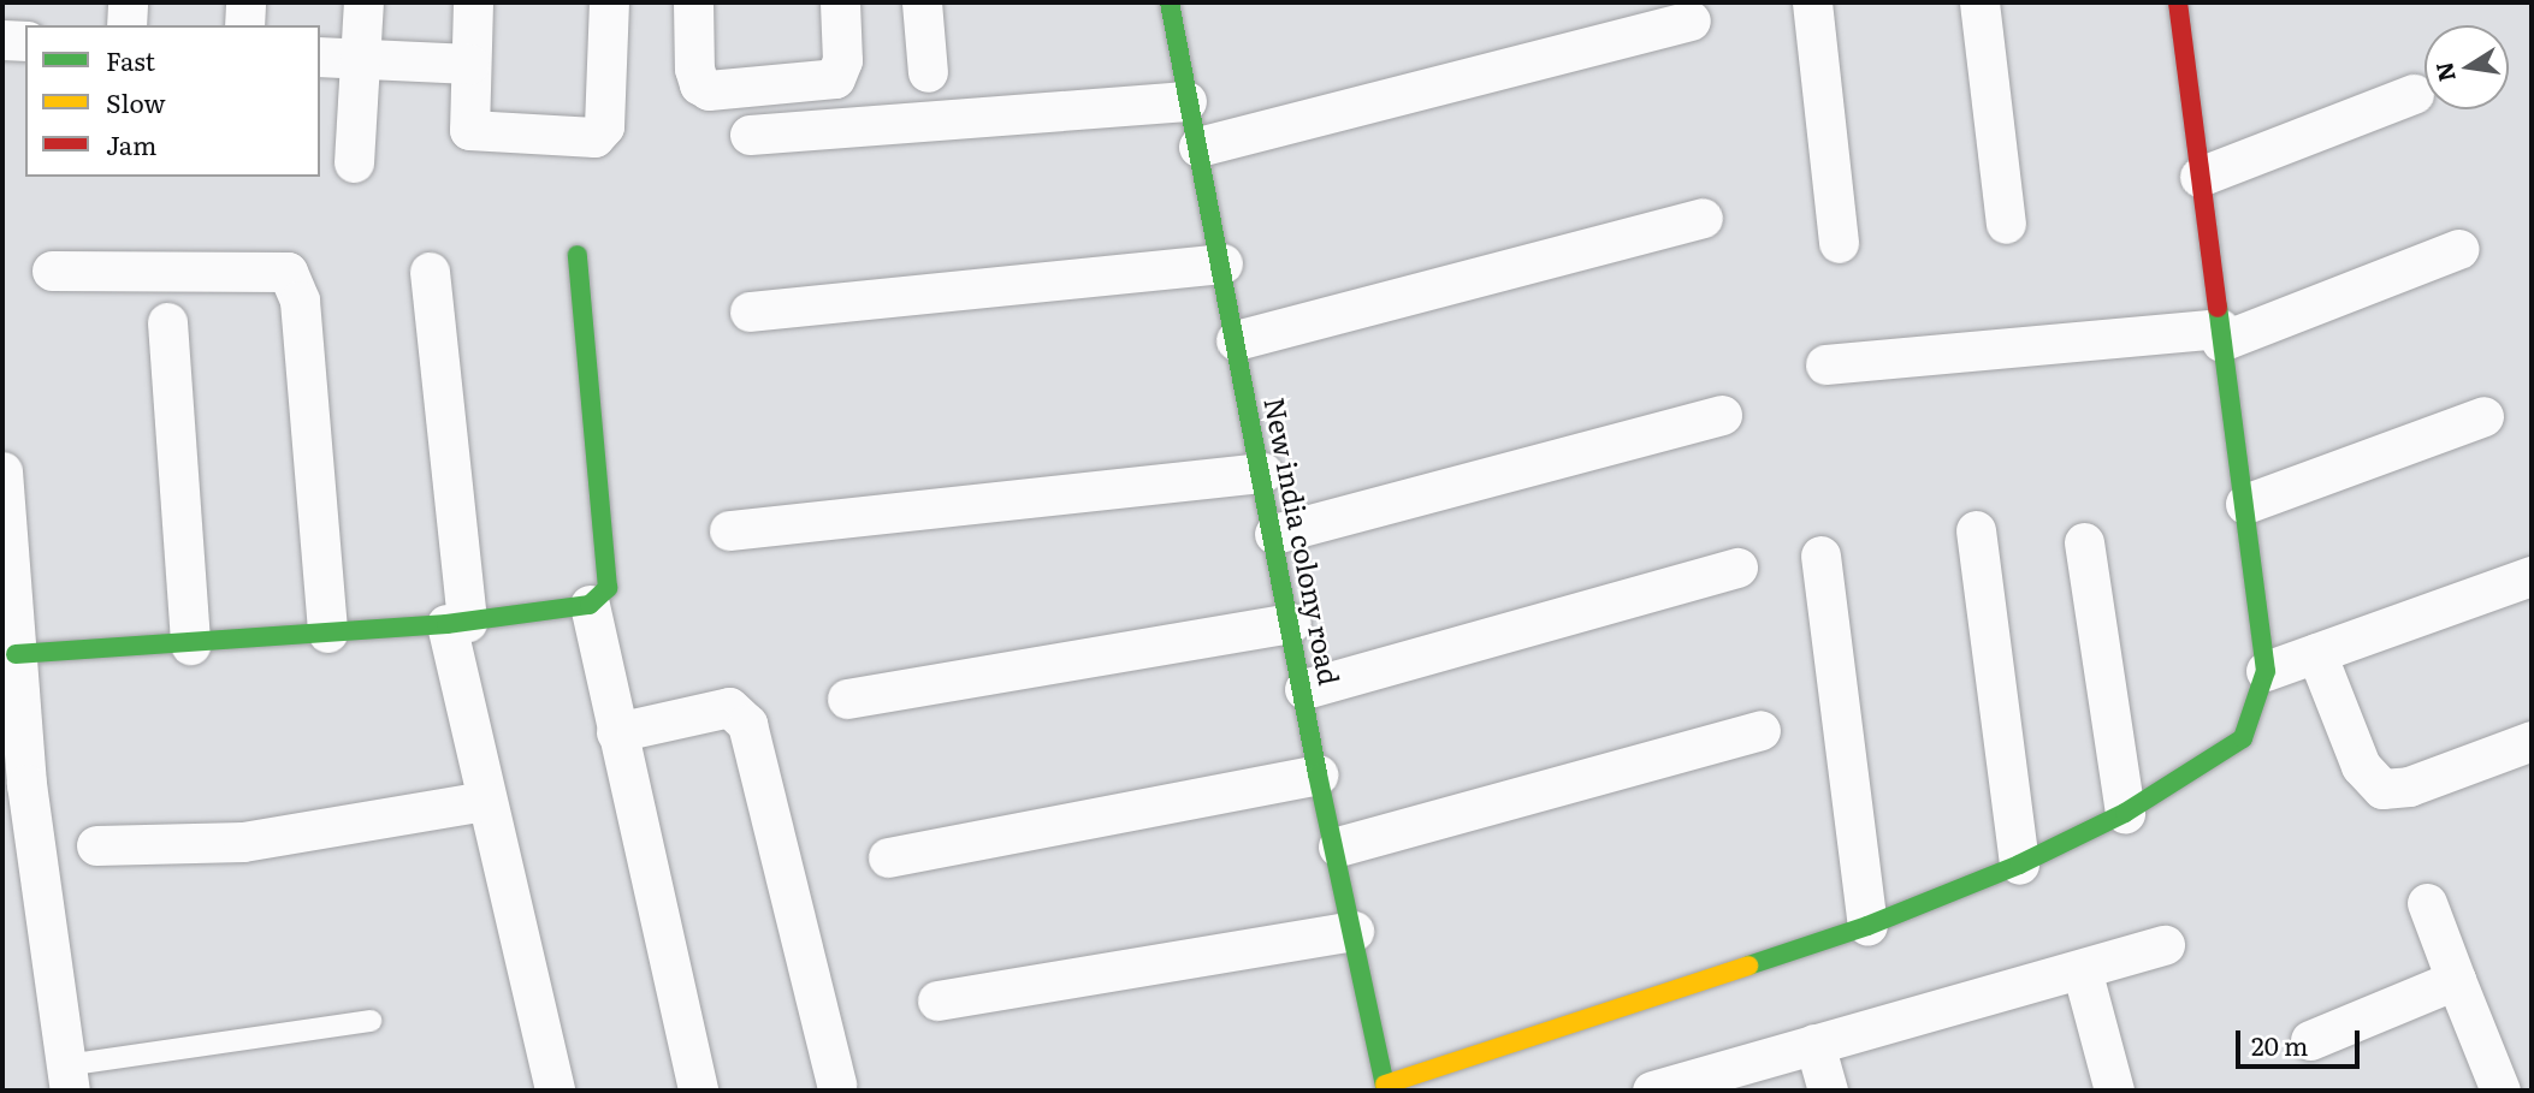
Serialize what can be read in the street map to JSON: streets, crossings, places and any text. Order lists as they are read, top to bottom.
{
  "streets": {
    "street": ["New india colony road"]
  },
  "legend": ["Fast", "Slow", "Jam"],
  "scale_bar": "20 m",
  "north": "left"
}
